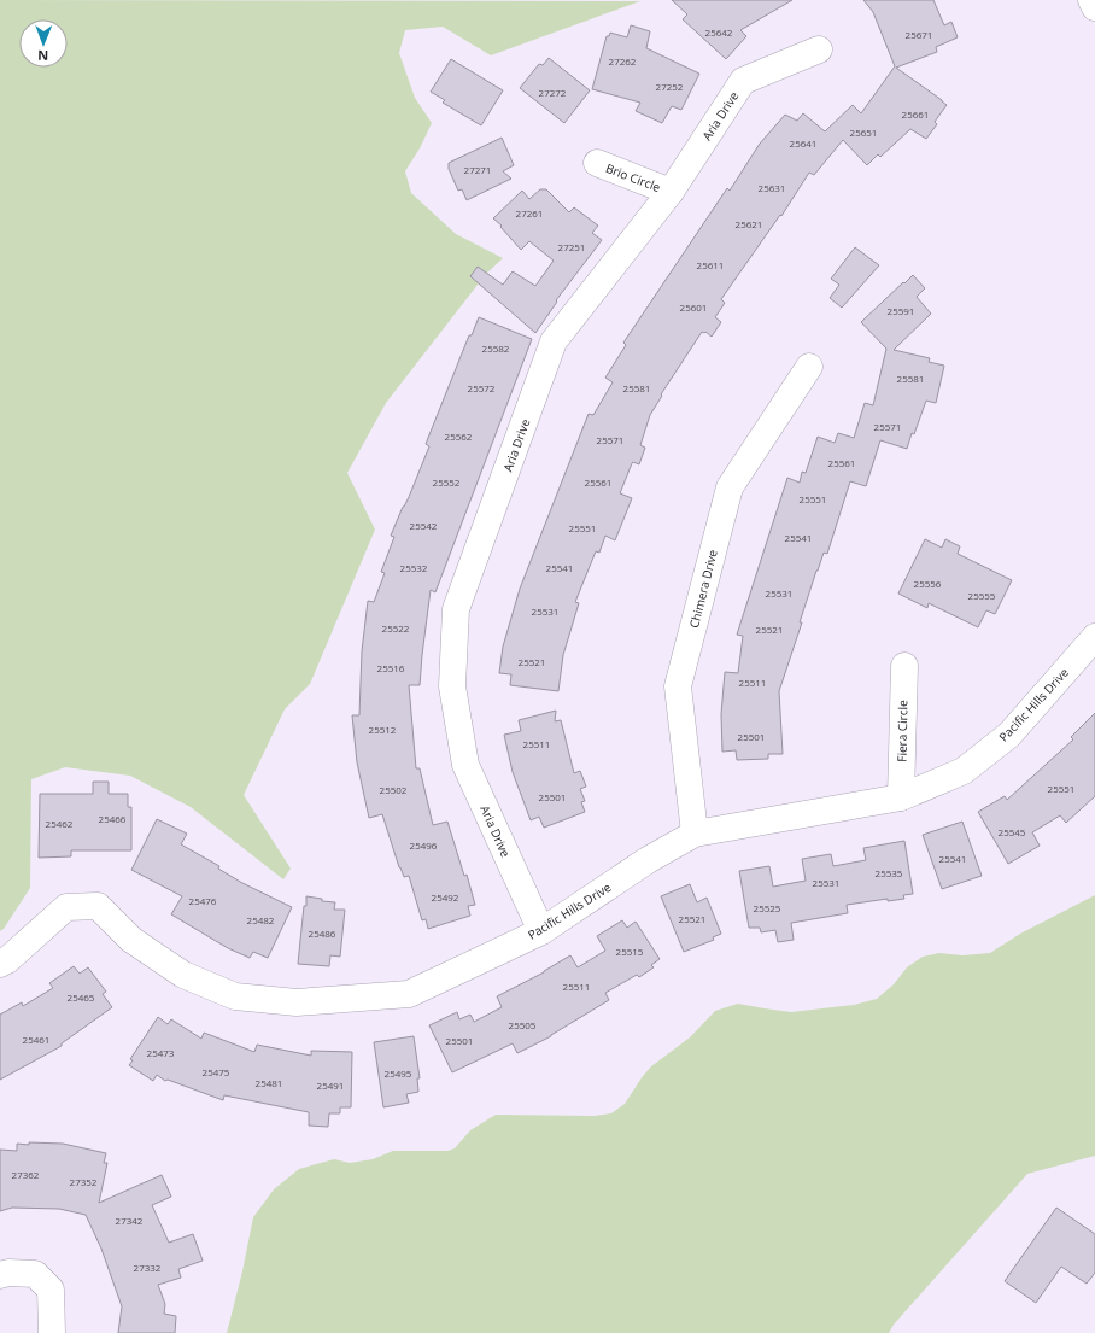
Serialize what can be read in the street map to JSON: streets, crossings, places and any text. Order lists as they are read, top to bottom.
{
  "streets": {
    "street": [
      "Aria Drive",
      "Brio Circle",
      "Chimera Drive",
      "Pacific Hills Drive",
      "Fiera Circle"
    ]
  },
  "crossings": [
    ["Aria Drive", "Brio Circle"],
    ["Aria Drive", "Pacific Hills Drive"],
    ["Chimera Drive", "Pacific Hills Drive"],
    ["Pacific Hills Drive", "Fiera Circle"]
  ],
  "house_numbers": [
    "25642",
    "25671",
    "27262",
    "27252",
    "27272",
    "25661",
    "25651",
    "25641",
    "27271",
    "25631",
    "27261",
    "25621",
    "27251",
    "25611",
    "25601",
    "25591",
    "25582",
    "25581",
    "25572",
    "25581",
    "25571",
    "25562",
    "25571",
    "25561",
    "25552",
    "25561",
    "25551",
    "25542",
    "25551",
    "25541",
    "25532",
    "25541",
    "25556",
    "25531",
    "25555",
    "25531",
    "25522",
    "25521",
    "25521",
    "25516",
    "25511",
    "25512",
    "25501",
    "25511",
    "25551",
    "25502",
    "25501",
    "25466",
    "25462",
    "25545",
    "25496",
    "25541",
    "25535",
    "25531",
    "25492",
    "25476",
    "25525",
    "25521",
    "25482",
    "25486",
    "25515",
    "25511",
    "25465",
    "25505",
    "25461",
    "25501",
    "25473",
    "25475",
    "25495",
    "25481",
    "25491",
    "27362",
    "27352",
    "27342",
    "27332"
  ],
  "north": "bottom"
}
